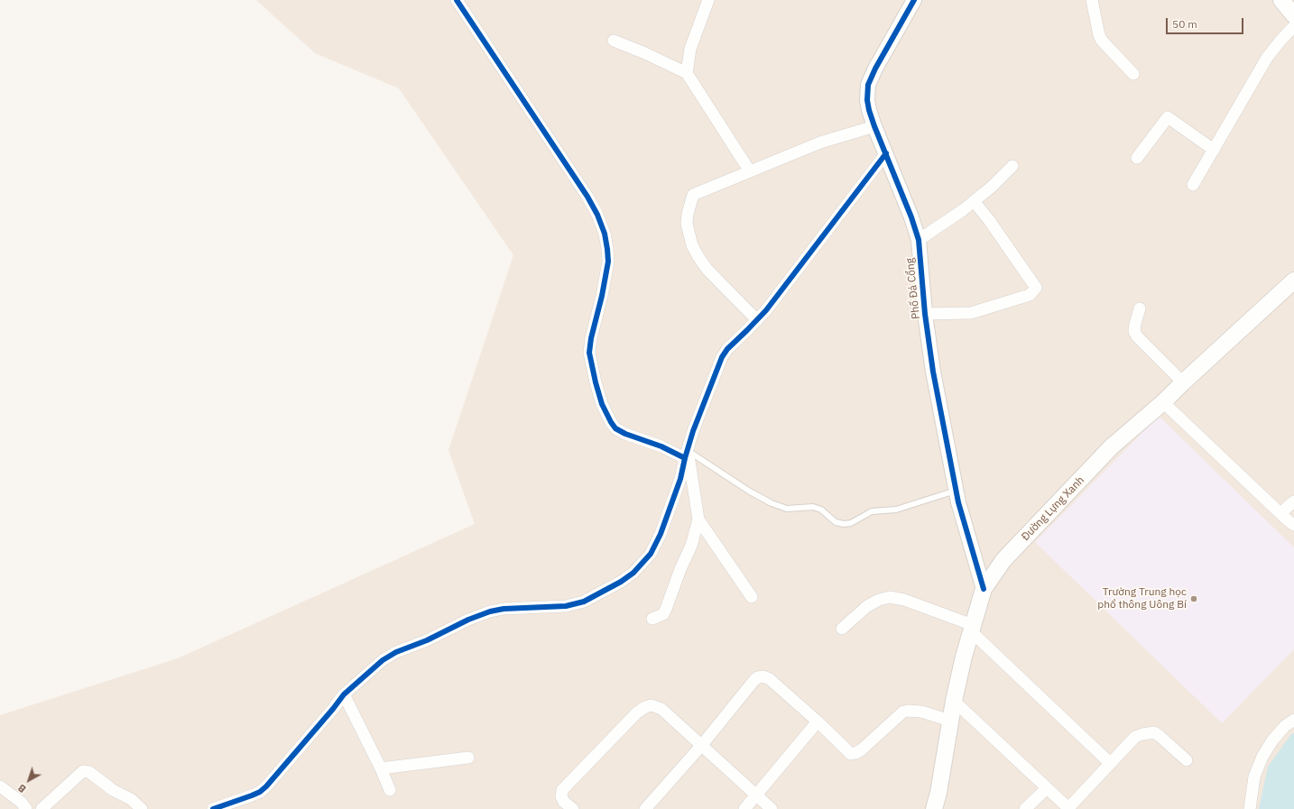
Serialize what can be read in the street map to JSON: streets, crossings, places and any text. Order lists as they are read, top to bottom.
{
  "streets": {
    "main road": ["Đường Lựng Xanh"],
    "street": ["Phố Đá Cổng"]
  },
  "crossings": [
    ["Phố Đá Cổng", "Đường Lựng Xanh"]
  ],
  "places": ["Trường Trung học phổ thông Uông Bí"],
  "scale_bar": "50 m",
  "north": "bottom left"
}
